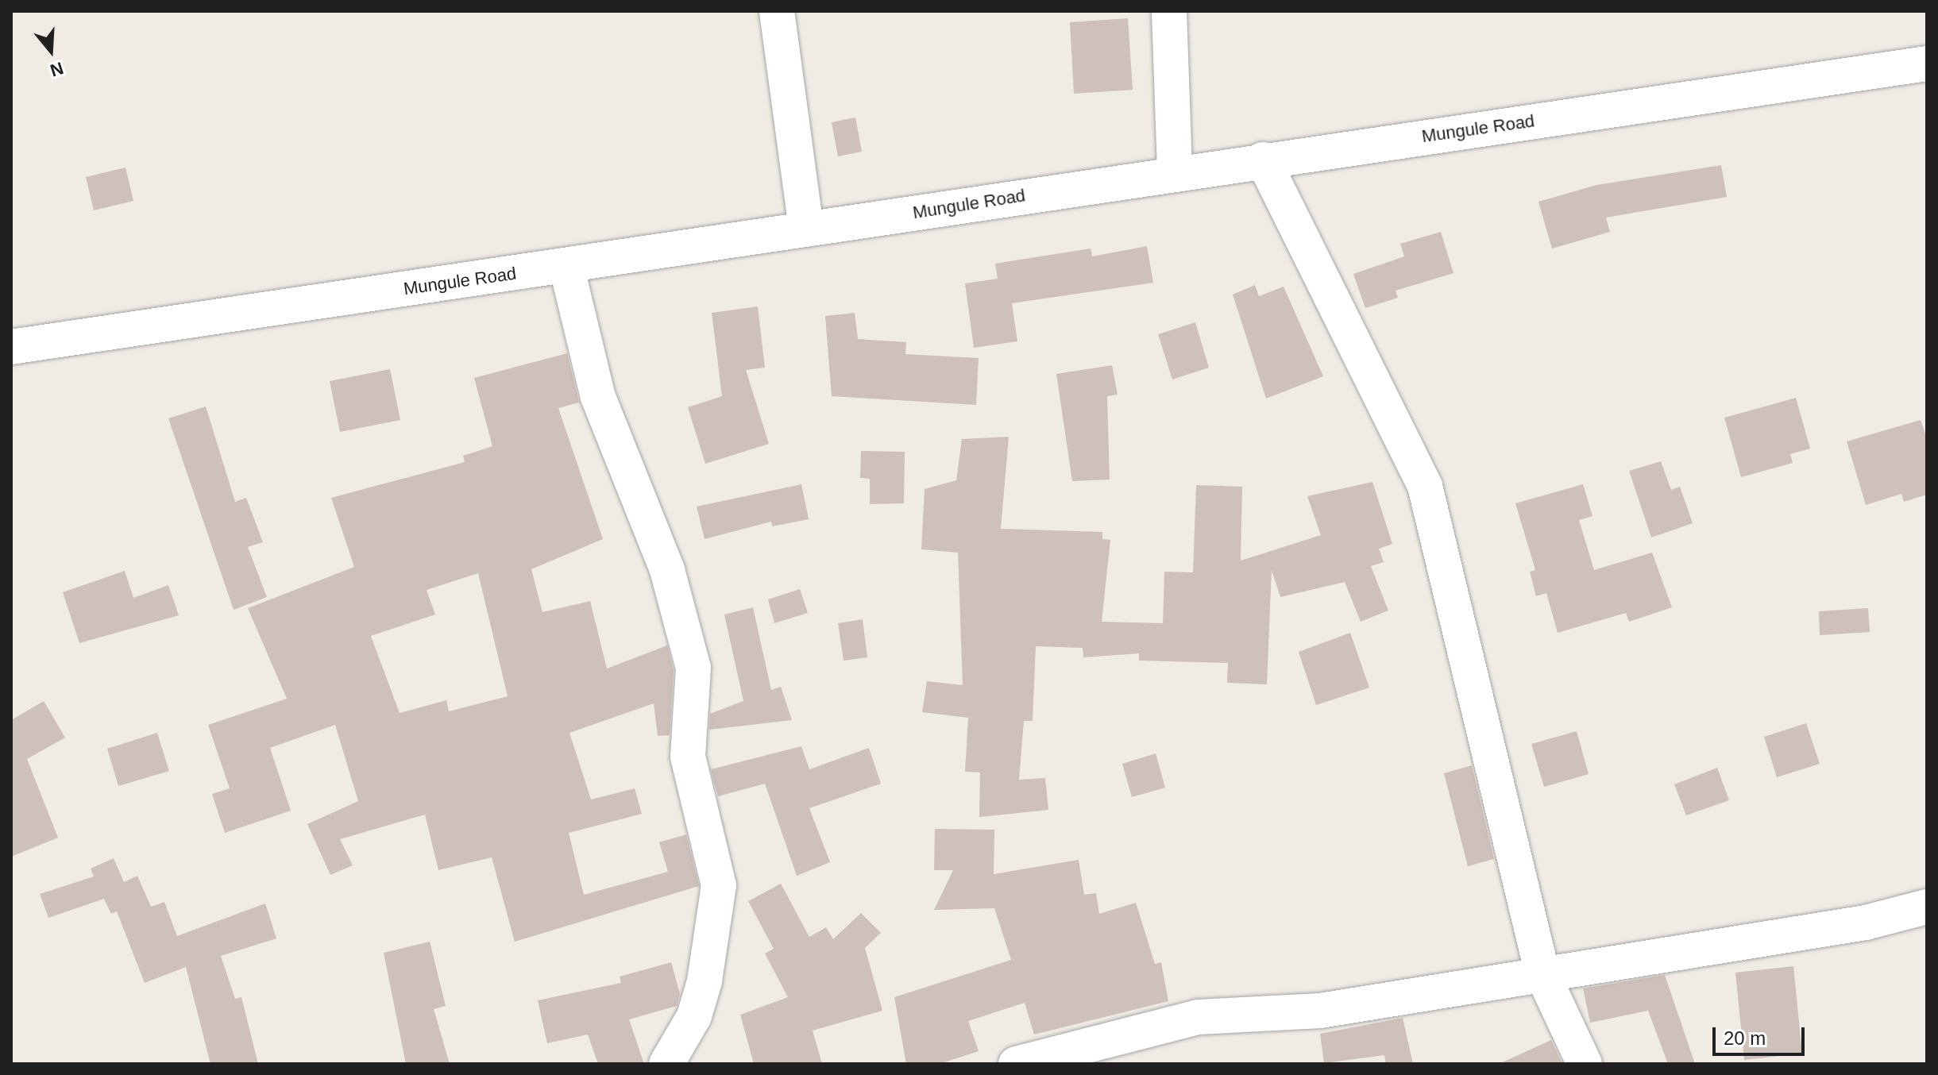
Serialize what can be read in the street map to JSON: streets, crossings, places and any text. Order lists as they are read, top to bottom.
{
  "streets": {
    "street": ["Mungule Road"]
  },
  "scale_bar": "20 m",
  "north": "bottom"
}
